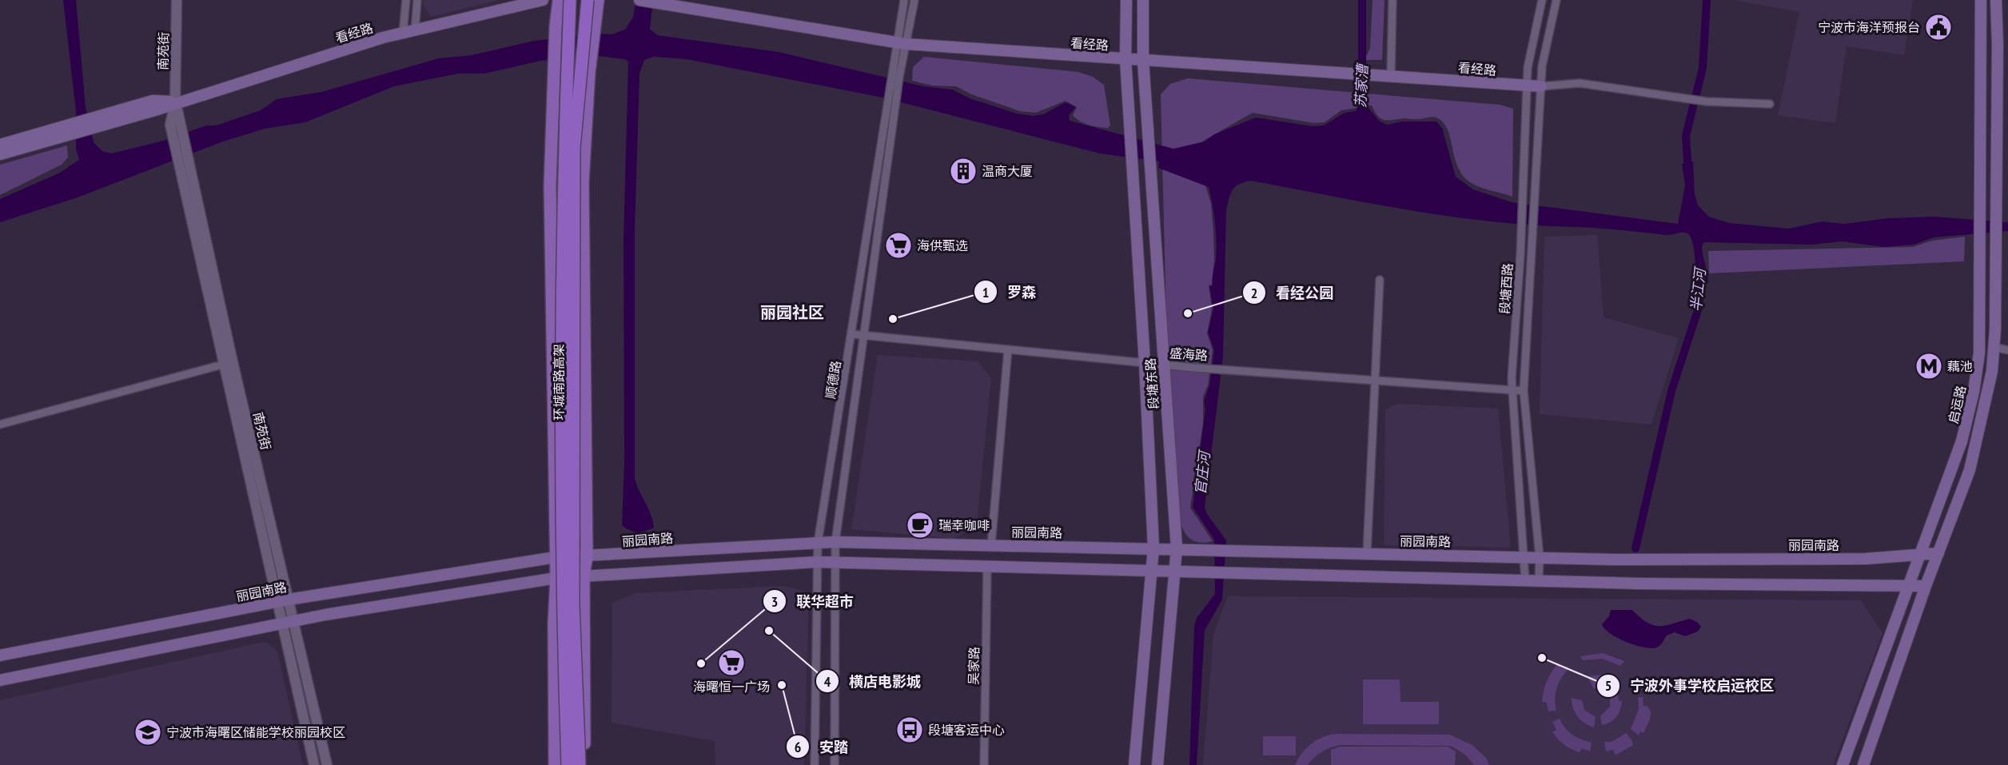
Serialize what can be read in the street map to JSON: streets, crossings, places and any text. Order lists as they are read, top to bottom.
{
  "streets": {
    "highway": ["环城南路高架"],
    "main road": [
      "看经路",
      "段塘东路",
      "启运路",
      "丽园南路"
    ],
    "street": [
      "南苑街",
      "段塘西路",
      "盛海路",
      "顺德路",
      "吴家路"
    ]
  },
  "crossings": [
    ["看经路", "南苑街"],
    ["看经路", "段塘西路"],
    ["看经路", "顺德路"],
    ["看经路", "段塘东路"],
    ["南苑街", "丽园南路"],
    ["段塘西路", "盛海路"],
    ["段塘西路", "丽园南路"],
    ["盛海路", "顺德路"],
    ["盛海路", "段塘东路"],
    ["顺德路", "丽园南路"],
    ["段塘东路", "丽园南路"],
    ["启运路", "丽园南路"]
  ],
  "districts": ["丽园社区"],
  "water": ["苏家漕", "半江河", "官庄河"],
  "places": {
    "public building": ["宁波市海洋预报台"],
    "building": ["温商大厦"],
    "supermarket": ["海供甄选", "海曙恒一广场"],
    "other": [
      "看经公园",
      "罗森",
      "横店电影城",
      "宁波外事学校启运校区",
      "联华超市",
      "安踏"
    ],
    "metro station": ["藕池"],
    "cafe": ["瑞幸咖啡"],
    "bus stop": ["段塘客运中心"],
    "school or university": ["宁波市海曙区储能学校丽园校区"]
  }
}
